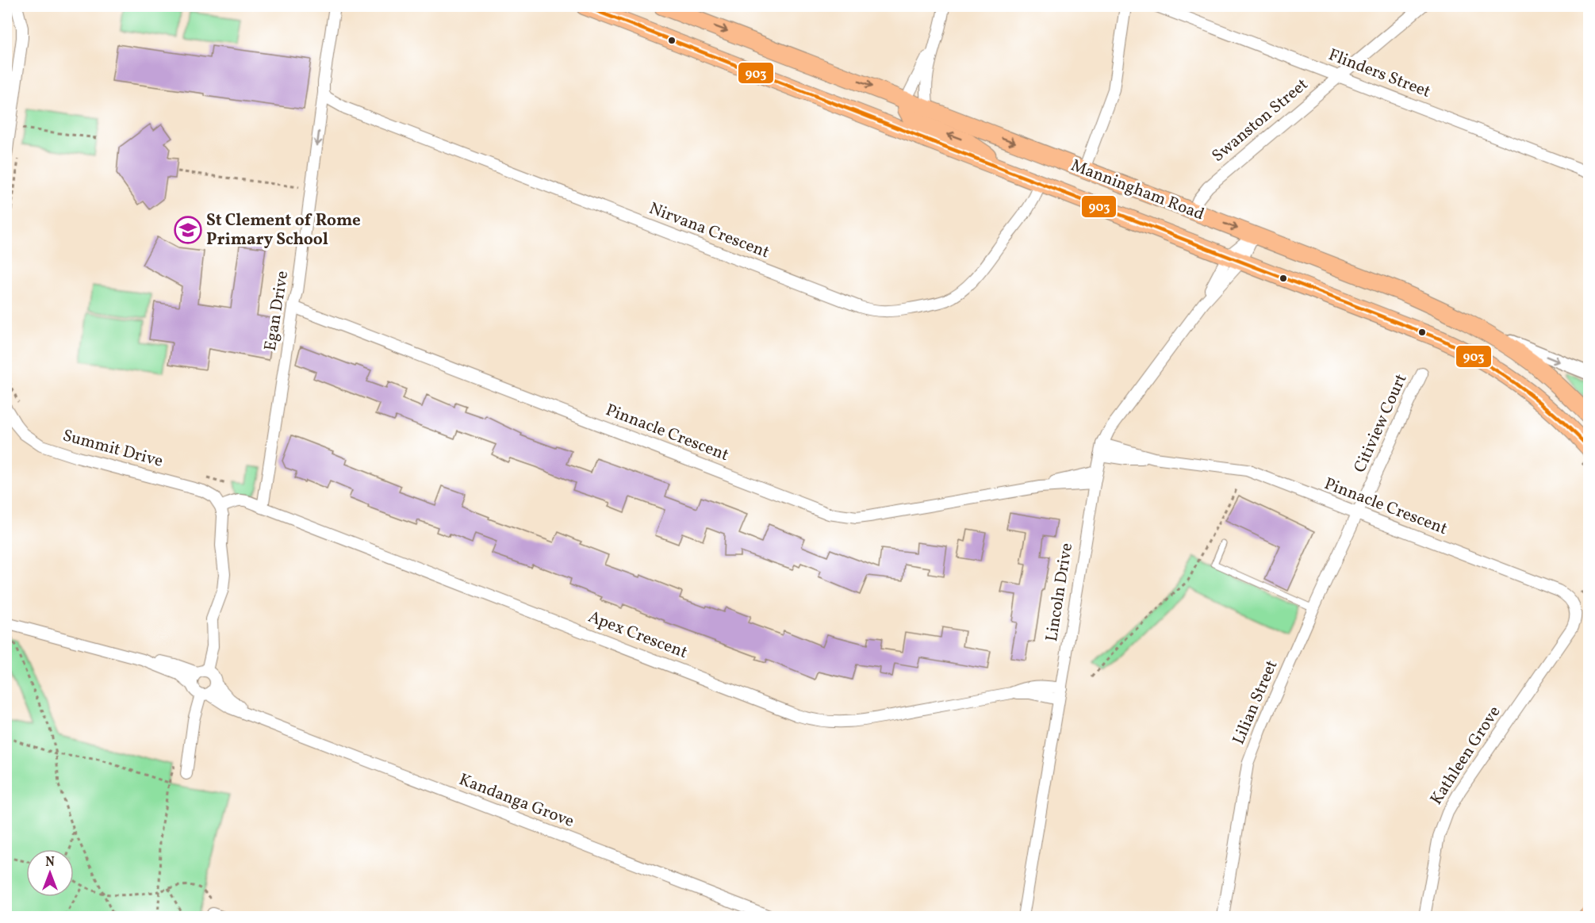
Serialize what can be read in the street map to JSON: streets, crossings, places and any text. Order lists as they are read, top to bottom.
{
  "streets": {
    "main road": ["Manningham Road"],
    "street": [
      "Flinders Street",
      "Swanston Street",
      "Nirvana Crescent",
      "Egan Drive",
      "Citiview Court",
      "Pinnacle Crescent",
      "Summit Drive",
      "Lincoln Drive",
      "Apex Crescent",
      "Lilian Street",
      "Kathleen Grove",
      "Kandanga Grove"
    ]
  },
  "crossings": [
    ["Flinders Street", "Swanston Street"],
    ["Swanston Street", "Manningham Road"],
    ["Manningham Road", "Nirvana Crescent"],
    ["Manningham Road", "Lincoln Drive"],
    ["Nirvana Crescent", "Egan Drive"],
    ["Egan Drive", "Pinnacle Crescent"],
    ["Egan Drive", "Apex Crescent"],
    ["Citiview Court", "Pinnacle Crescent"],
    ["Citiview Court", "Lilian Street"],
    ["Pinnacle Crescent", "Lincoln Drive"],
    ["Pinnacle Crescent", "Lilian Street"],
    ["Pinnacle Crescent", "Kathleen Grove"],
    ["Lincoln Drive", "Apex Crescent"]
  ],
  "places": {
    "school or university": ["St Clement of Rome Primary School"]
  },
  "lines": ["transit line 903"],
  "north": "top"
}
